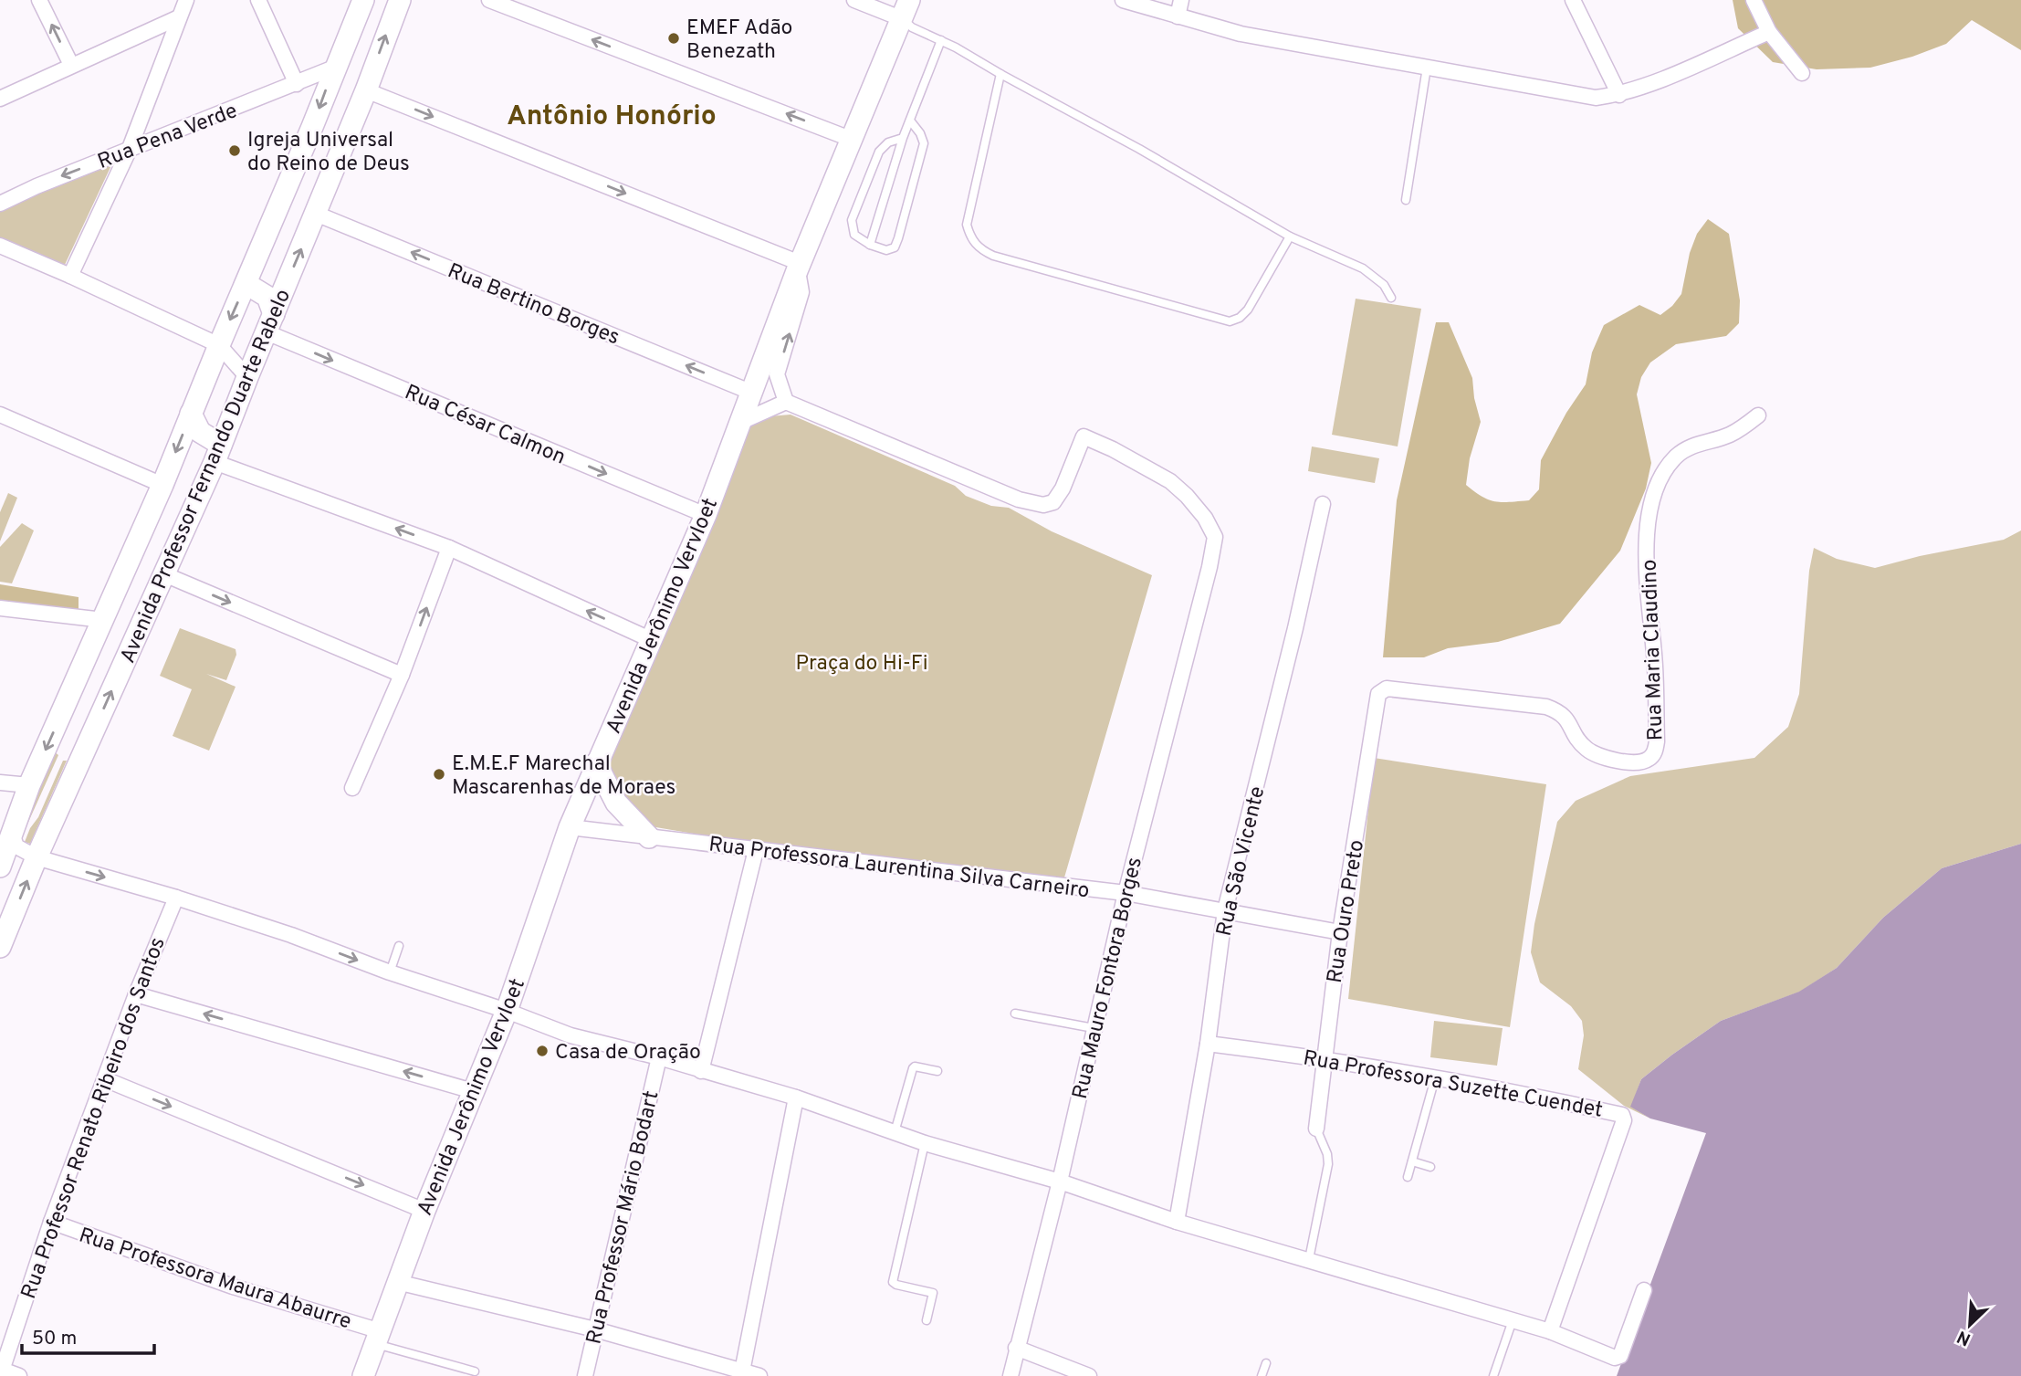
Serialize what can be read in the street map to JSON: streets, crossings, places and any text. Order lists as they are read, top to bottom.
{
  "streets": {
    "street": [
      "Rua Pena Verde",
      "Rua Bertino Borges",
      "Rua César Calmon",
      "Avenida Professor Fernando Duarte Rabelo",
      "Avenida Jerônimo Vervloet",
      "Rua Maria Claudino",
      "Rua São Vicente",
      "Rua Professora Laurentina Silva Carneiro",
      "Rua Ouro Preto",
      "Rua Mauro Fontora Borges",
      "Rua Professora Suzette Cuendet",
      "Rua Professor Renato Ribeiro dos Santos",
      "Rua Professor Mário Bodart",
      "Rua Professora Maura Abaurre"
    ]
  },
  "crossings": [
    ["Rua Pena Verde", "Avenida Professor Fernando Duarte Rabelo"],
    ["Rua Bertino Borges", "Avenida Professor Fernando Duarte Rabelo"],
    ["Rua Bertino Borges", "Avenida Jerônimo Vervloet"],
    ["Rua César Calmon", "Avenida Professor Fernando Duarte Rabelo"],
    ["Rua César Calmon", "Avenida Jerônimo Vervloet"],
    ["Avenida Jerônimo Vervloet", "Rua Professora Laurentina Silva Carneiro"],
    ["Avenida Jerônimo Vervloet", "Rua Professora Maura Abaurre"],
    ["Rua Maria Claudino", "Rua Ouro Preto"],
    ["Rua São Vicente", "Rua Professora Laurentina Silva Carneiro"],
    ["Rua São Vicente", "Rua Professora Suzette Cuendet"],
    ["Rua Professora Laurentina Silva Carneiro", "Rua Ouro Preto"],
    ["Rua Professora Laurentina Silva Carneiro", "Rua Mauro Fontora Borges"],
    ["Rua Ouro Preto", "Rua Professora Suzette Cuendet"],
    ["Rua Professor Renato Ribeiro dos Santos", "Rua Professora Maura Abaurre"]
  ],
  "one_way": ["Rua Bertino Borges", "Rua César Calmon"],
  "districts": ["Antônio Honório"],
  "parks": ["Praça do Hi-Fi"],
  "places": [
    "EMEF Adão Benezath",
    "Igreja Universal do Reino de Deus",
    "E.M.E.F Marechal Mascarenhas de Moraes",
    "Casa de Oração"
  ],
  "scale_bar": "50 m",
  "north": "bottom left"
}
